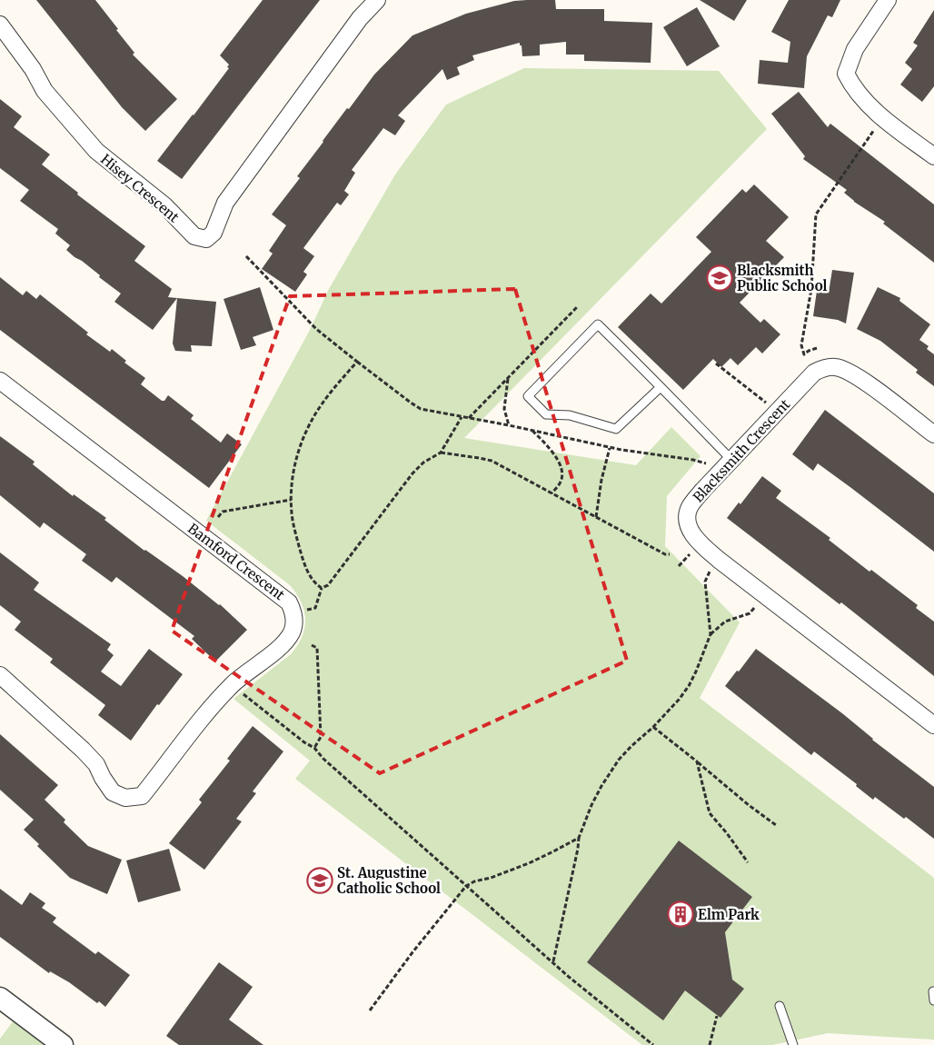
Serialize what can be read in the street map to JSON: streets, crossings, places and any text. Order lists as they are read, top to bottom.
{
  "streets": {
    "street": ["Hisey Crescent", "Blacksmith Crescent", "Bamford Crescent"]
  },
  "places": {
    "school or university": ["Blacksmith Public School", "St. Augustine Catholic School"],
    "building": ["Elm Park"]
  }
}
